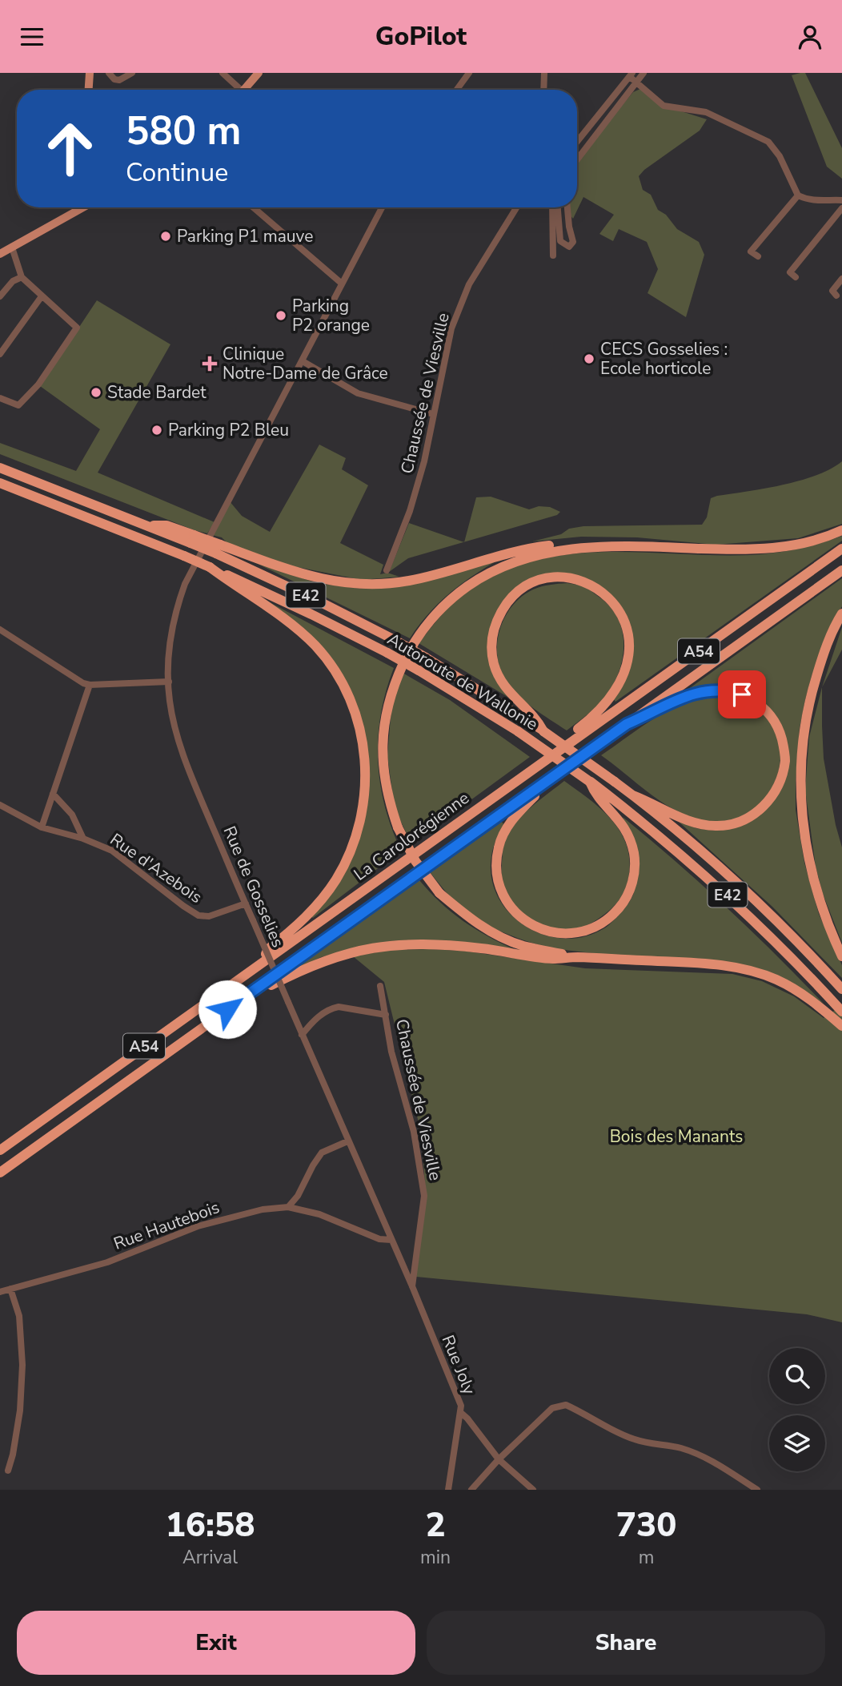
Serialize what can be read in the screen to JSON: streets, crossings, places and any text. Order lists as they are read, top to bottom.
{
  "streets": {
    "highway": [
      "E42",
      "A54",
      "Autoroute de Wallonie",
      "La Carolorégienne"
    ],
    "street": [
      "Chaussée de Viesville",
      "Rue d'Azebois",
      "Rue de Gosselies",
      "Rue Hautebois",
      "Rue Joly"
    ]
  },
  "crossings": [
    ["Chaussée de Viesville", "Rue de Gosselies"],
    ["Chaussée de Viesville", "Rue Joly"],
    ["E42", "Autoroute de Wallonie"],
    ["Rue d'Azebois", "Rue de Gosselies"],
    ["Rue de Gosselies", "Rue Hautebois"],
    ["Rue de Gosselies", "Rue Joly"]
  ],
  "parks": ["Bois des Manants"],
  "places": {
    "other": [
      "Parking P1 mauve",
      "Parking P2 orange",
      "CECS Gosselies : Ecole horticole",
      "Stade Bardet",
      "Parking P2 Bleu"
    ],
    "health": ["Clinique Notre-Dame de Grâce"]
  },
  "page": {
    "header": "GoPilot",
    "turn": ["580 m", "Continue"],
    "eta": [
      "16:58",
      "Arrival",
      "2",
      "min",
      "730",
      "m"
    ],
    "buttons": ["Exit", "Share"]
  }
}
